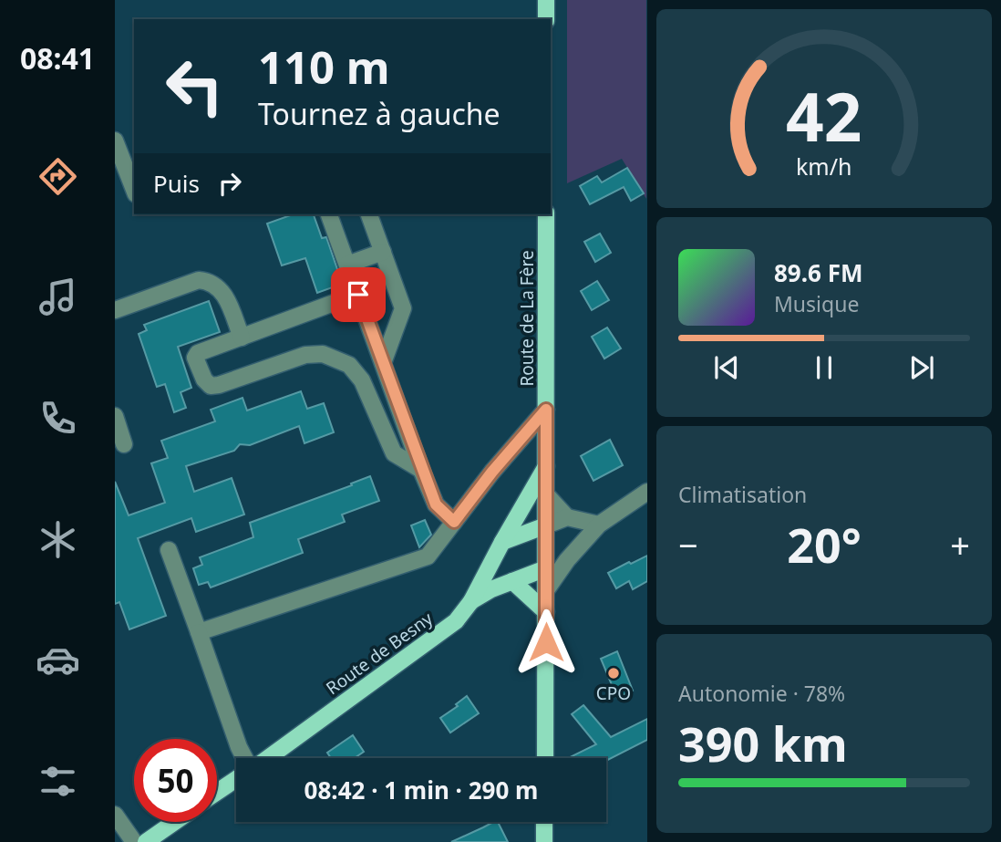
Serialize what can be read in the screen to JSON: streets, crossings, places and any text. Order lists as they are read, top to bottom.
{
  "streets": {
    "main road": ["Route de La Fère", "Route de Besny"]
  },
  "crossings": [
    ["Route de La Fère", "Route de Besny"]
  ],
  "places": ["CPO"],
  "page": {
    "tabs": "08:41",
    "turn": ["110 m", "Tournez à gauche"],
    "then": "Puis",
    "song": ["89.6 FM", "Musique"],
    "tile": [
      "Climatisation",
      ["Autonomie · 78%", "390 km"]
    ],
    "heat": ["−", "20°", "+"],
    "limit": "50",
    "trip": "08:42 · 1 min · 290 m",
    "gauge": ["42", "km/h"]
  }
}
